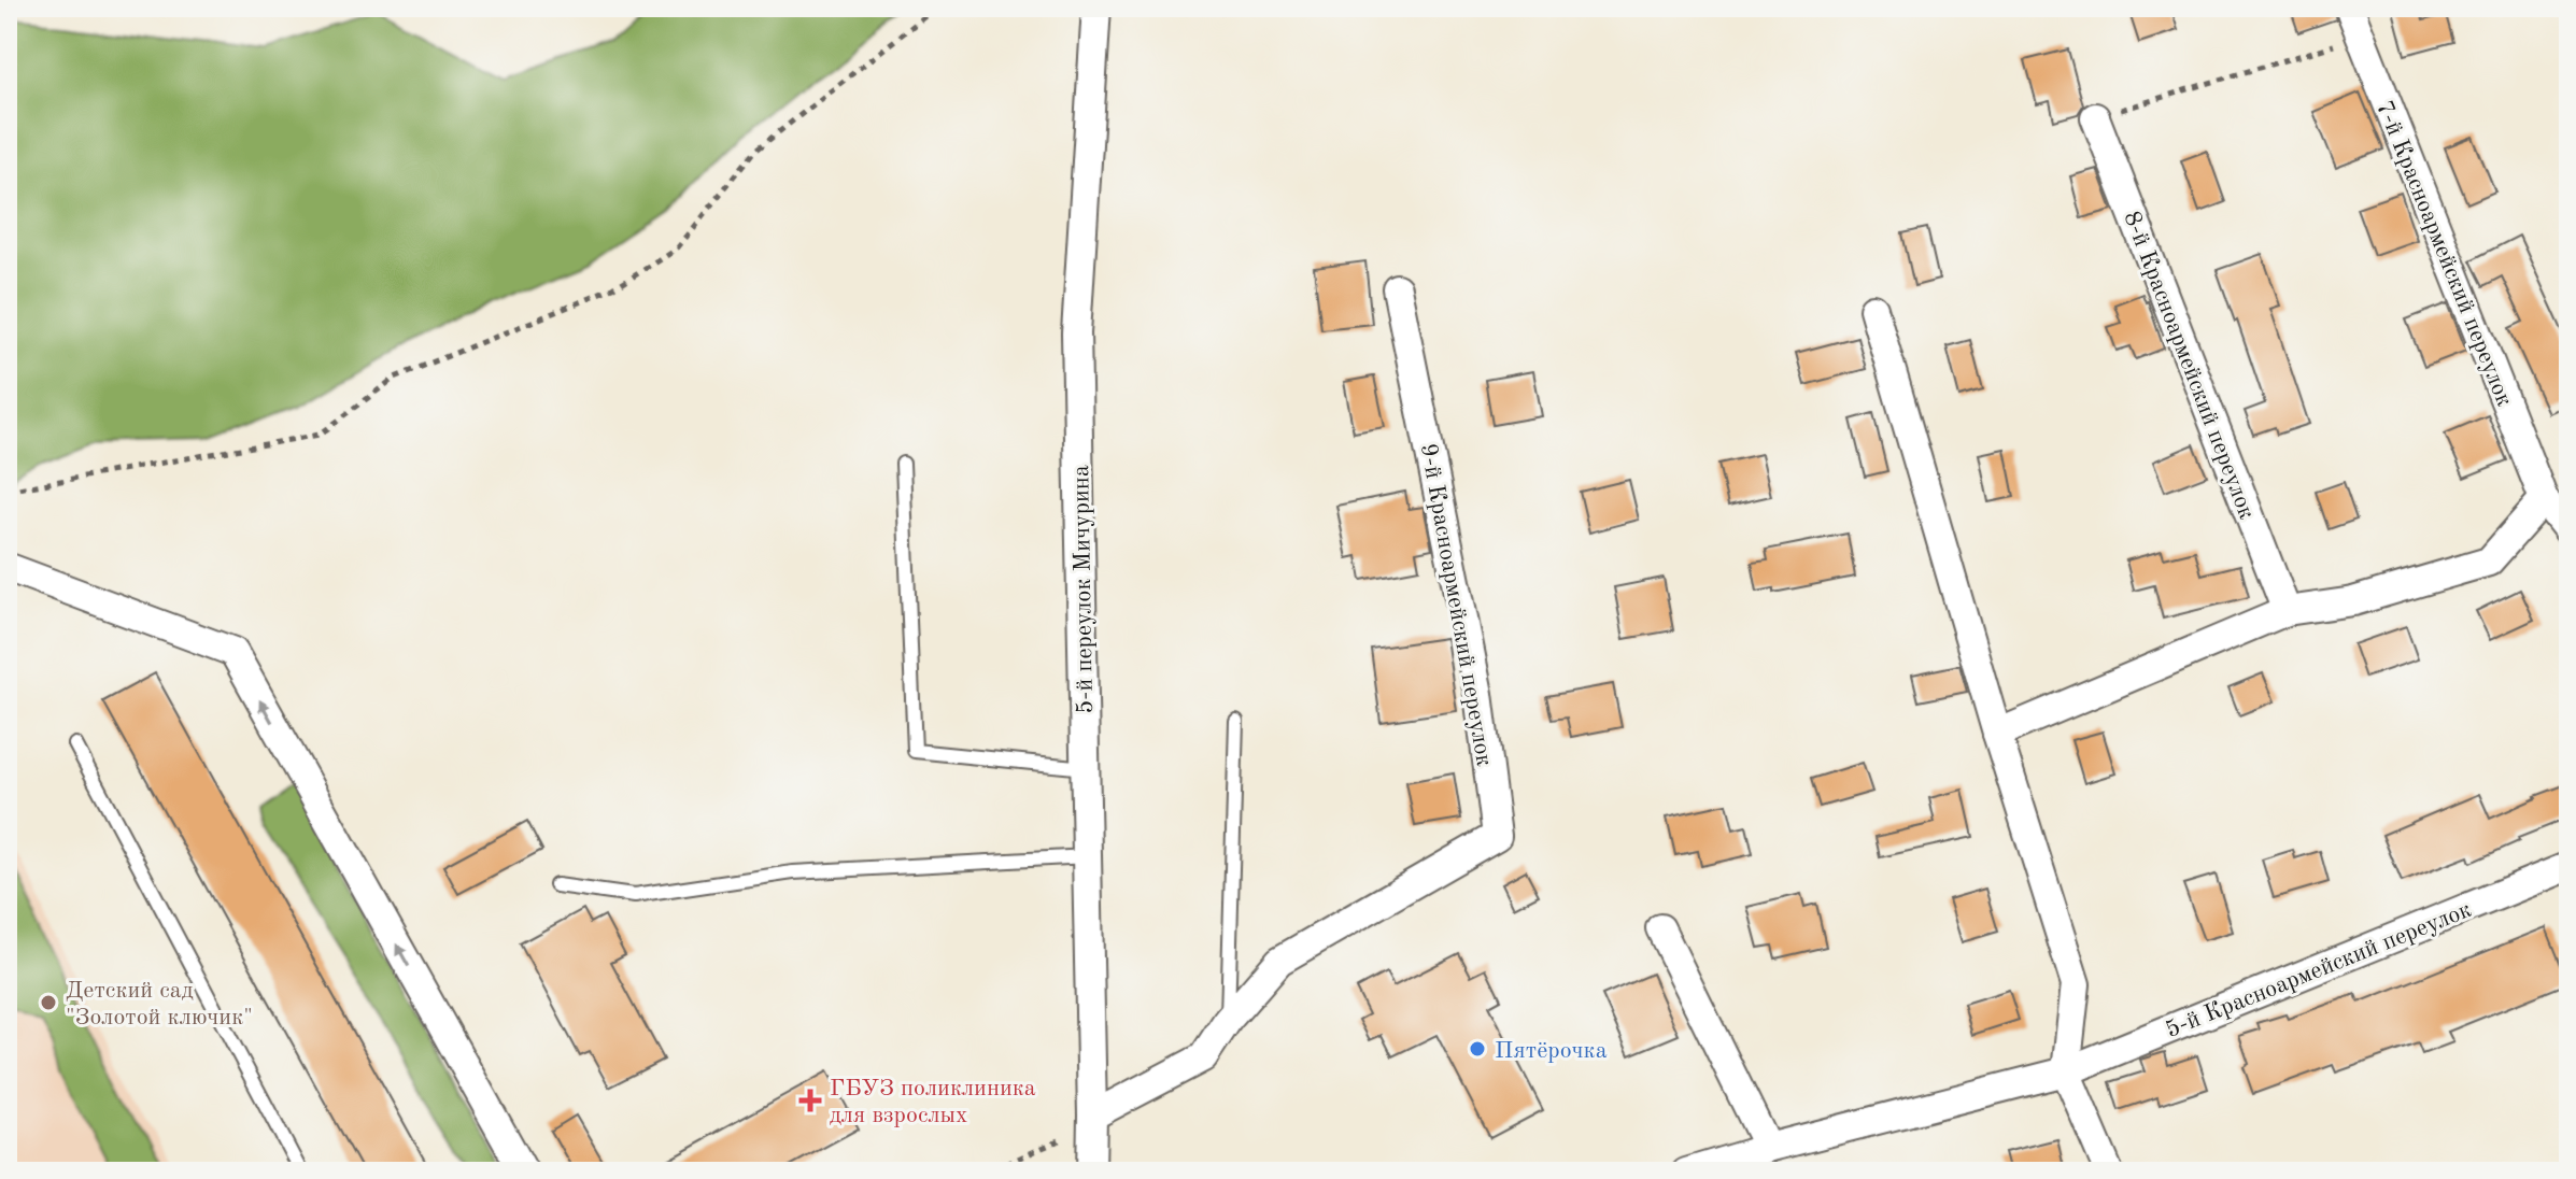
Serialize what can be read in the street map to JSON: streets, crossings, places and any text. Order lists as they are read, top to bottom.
{
  "streets": {
    "street": [
      "7-й Красноармейский переулок",
      "8-й Красноармейский переулок",
      "5-й переулок Мичурина",
      "9-й Красноармейский переулок",
      "5-й Красноармейский переулок"
    ]
  },
  "crossings": [
    ["5-й переулок Мичурина", "9-й Красноармейский переулок"]
  ],
  "places": {
    "other": ["Детский сад \"Золотой ключик\"", "Пятёрочка"],
    "health": ["ГБУЗ поликлиника для взрослых"]
  }
}
